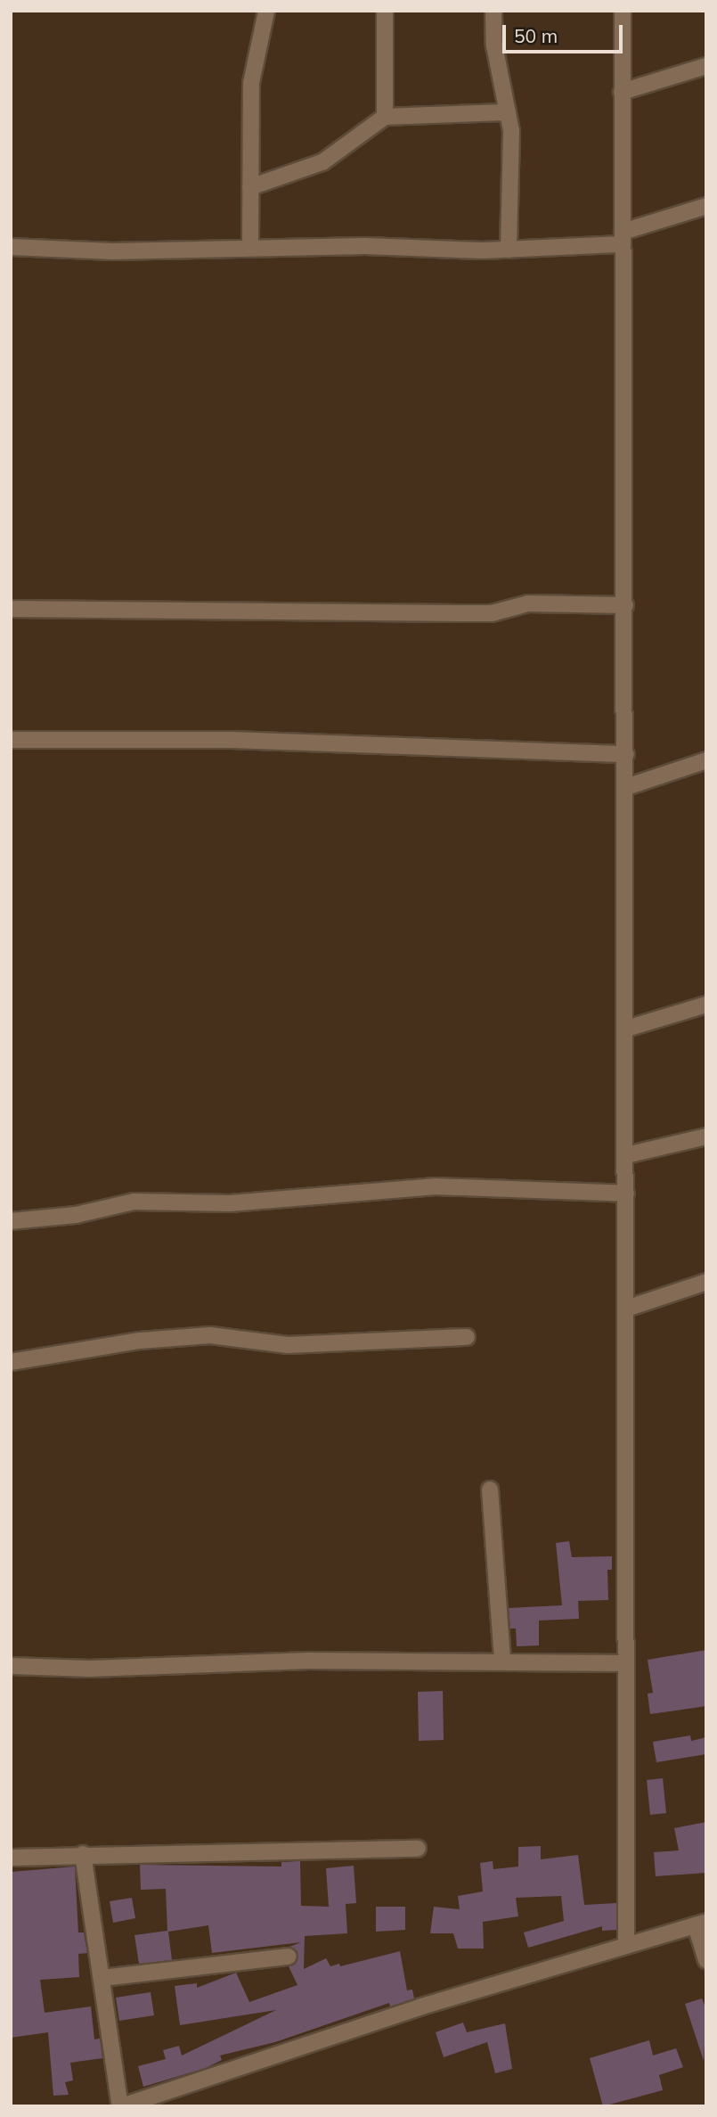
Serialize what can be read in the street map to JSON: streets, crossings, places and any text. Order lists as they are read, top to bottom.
{
  "scale_bar": "50 m"
}
